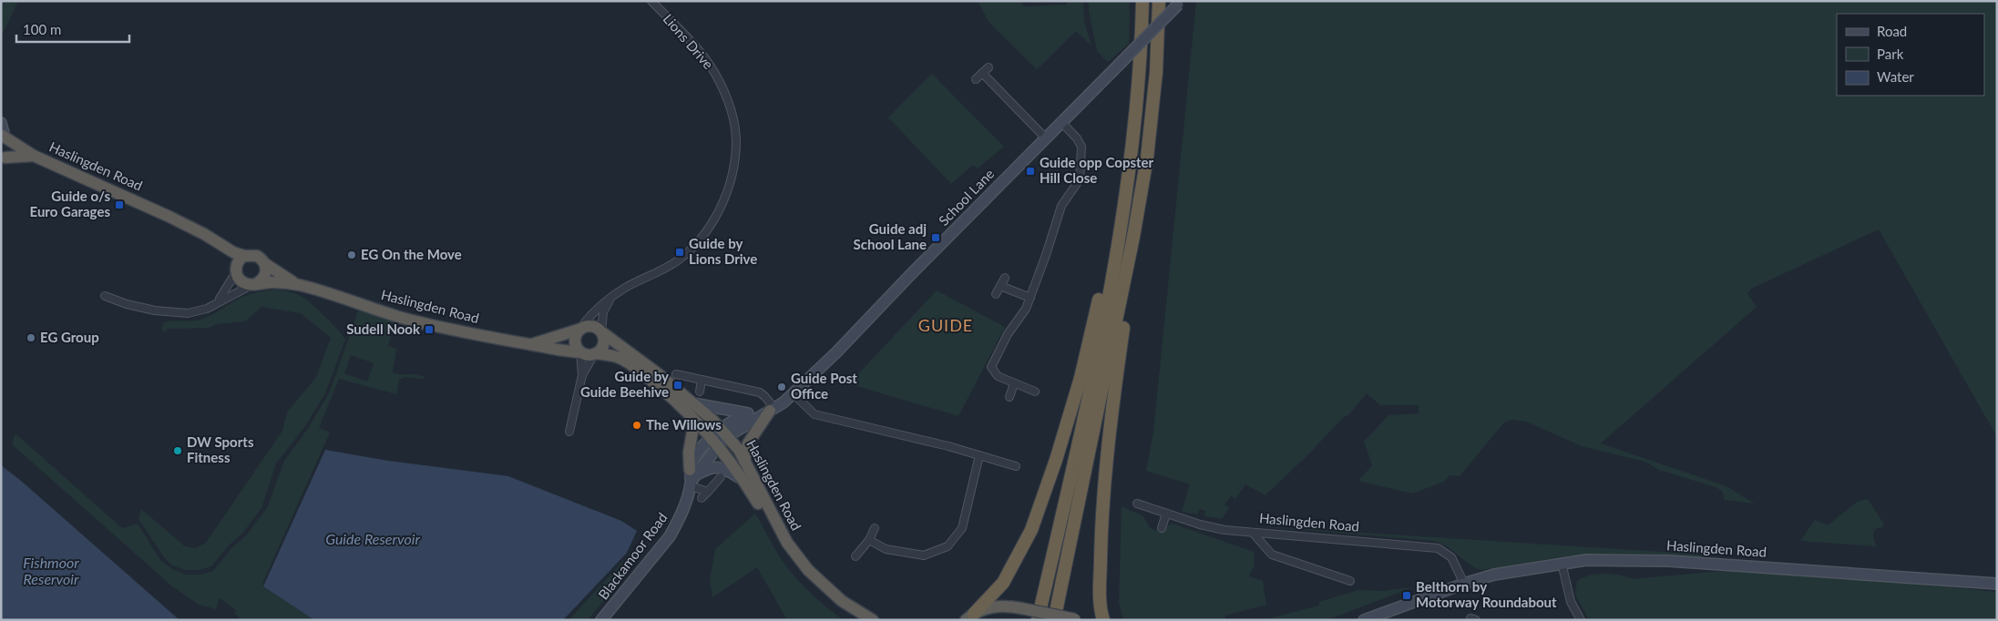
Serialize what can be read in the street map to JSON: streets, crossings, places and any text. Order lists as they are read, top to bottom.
{
  "streets": {
    "highway": ["Haslingden Road"],
    "main road": ["School Lane", "Blackamoor Road"],
    "street": ["Lions Drive"]
  },
  "crossings": [
    ["Lions Drive", "Haslingden Road"],
    ["Haslingden Road", "School Lane"],
    ["Haslingden Road", "Blackamoor Road"],
    ["School Lane", "Blackamoor Road"]
  ],
  "districts": ["GUIDE"],
  "water": ["Guide Reservoir", "Fishmoor Reservoir"],
  "places": {
    "transit": [
      "Guide opp Copster Hill Close",
      "Guide o/s Euro Garages",
      "Guide adj School Lane",
      "Guide by Lions Drive",
      "Sudell Nook",
      "Guide by Guide Beehive",
      "Belthorn by Motorway Roundabout"
    ],
    "other": [
      "EG On the Move",
      "EG Group",
      "Guide Post Office",
      "The Willows",
      "DW Sports Fitness"
    ]
  },
  "legend": ["Road", "Park", "Water"],
  "scale_bar": "100 m"
}
